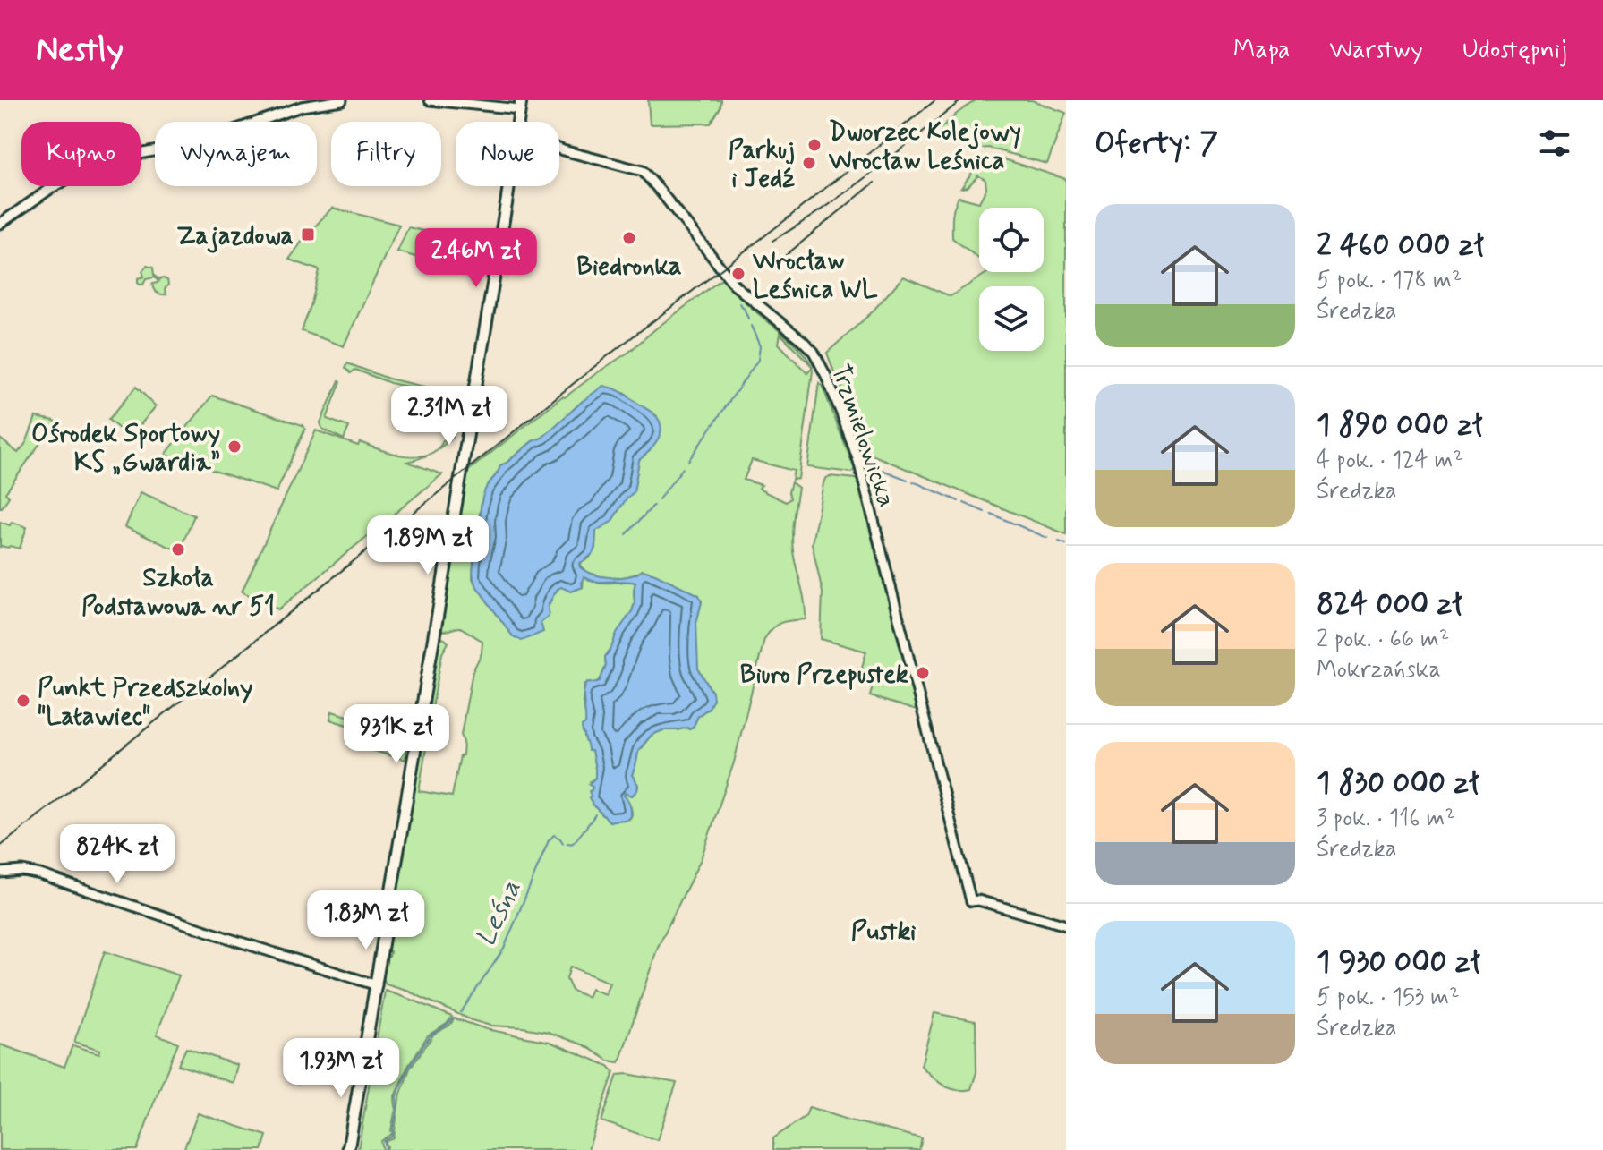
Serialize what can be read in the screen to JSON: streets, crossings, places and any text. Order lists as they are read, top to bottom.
{
  "streets": {
    "street": ["Trzmielowicka"]
  },
  "districts": ["Pustki"],
  "water": ["Leśna"],
  "places": {
    "other": [
      "Dworzec Kolejowy Wrocław Leśnica",
      "Parkuj i Jedź",
      "Biedronka",
      "Wrocław Leśnica WL",
      "Ośrodek Sportowy KS „Gwardia”",
      "Szkoła Podstawowa nr 51",
      "Biuro Przepustek",
      "Punkt Przedszkolny \"Latawiec\""
    ],
    "transit": ["Zajazdowa"]
  },
  "page": {
    "header": "Nestly",
    "nav": ["Mapa", "Warstwy", "Udostępnij"],
    "heading": "Oferty: 7",
    "chip": [
      "Kupno",
      "Wynajem",
      "Filtry",
      "Nowe"
    ],
    "list": [
      {
        "name": "2 460 000 zł",
        "note": "5 pok. · 178 m² · Średzka"
      },
      {
        "name": "1 890 000 zł",
        "note": "4 pok. · 124 m² · Średzka"
      },
      {
        "name": "824 000 zł",
        "note": "2 pok. · 66 m² · Mokrzańska"
      },
      {
        "name": "1 830 000 zł",
        "note": "3 pok. · 116 m² · Średzka"
      },
      {
        "name": "1 930 000 zł",
        "note": "5 pok. · 153 m² · Średzka"
      }
    ],
    "price": [
      "2.46M zł",
      "2.31M zł",
      "1.89M zł",
      "931K zł",
      "824K zł",
      "1.83M zł",
      "1.93M zł"
    ]
  }
}
